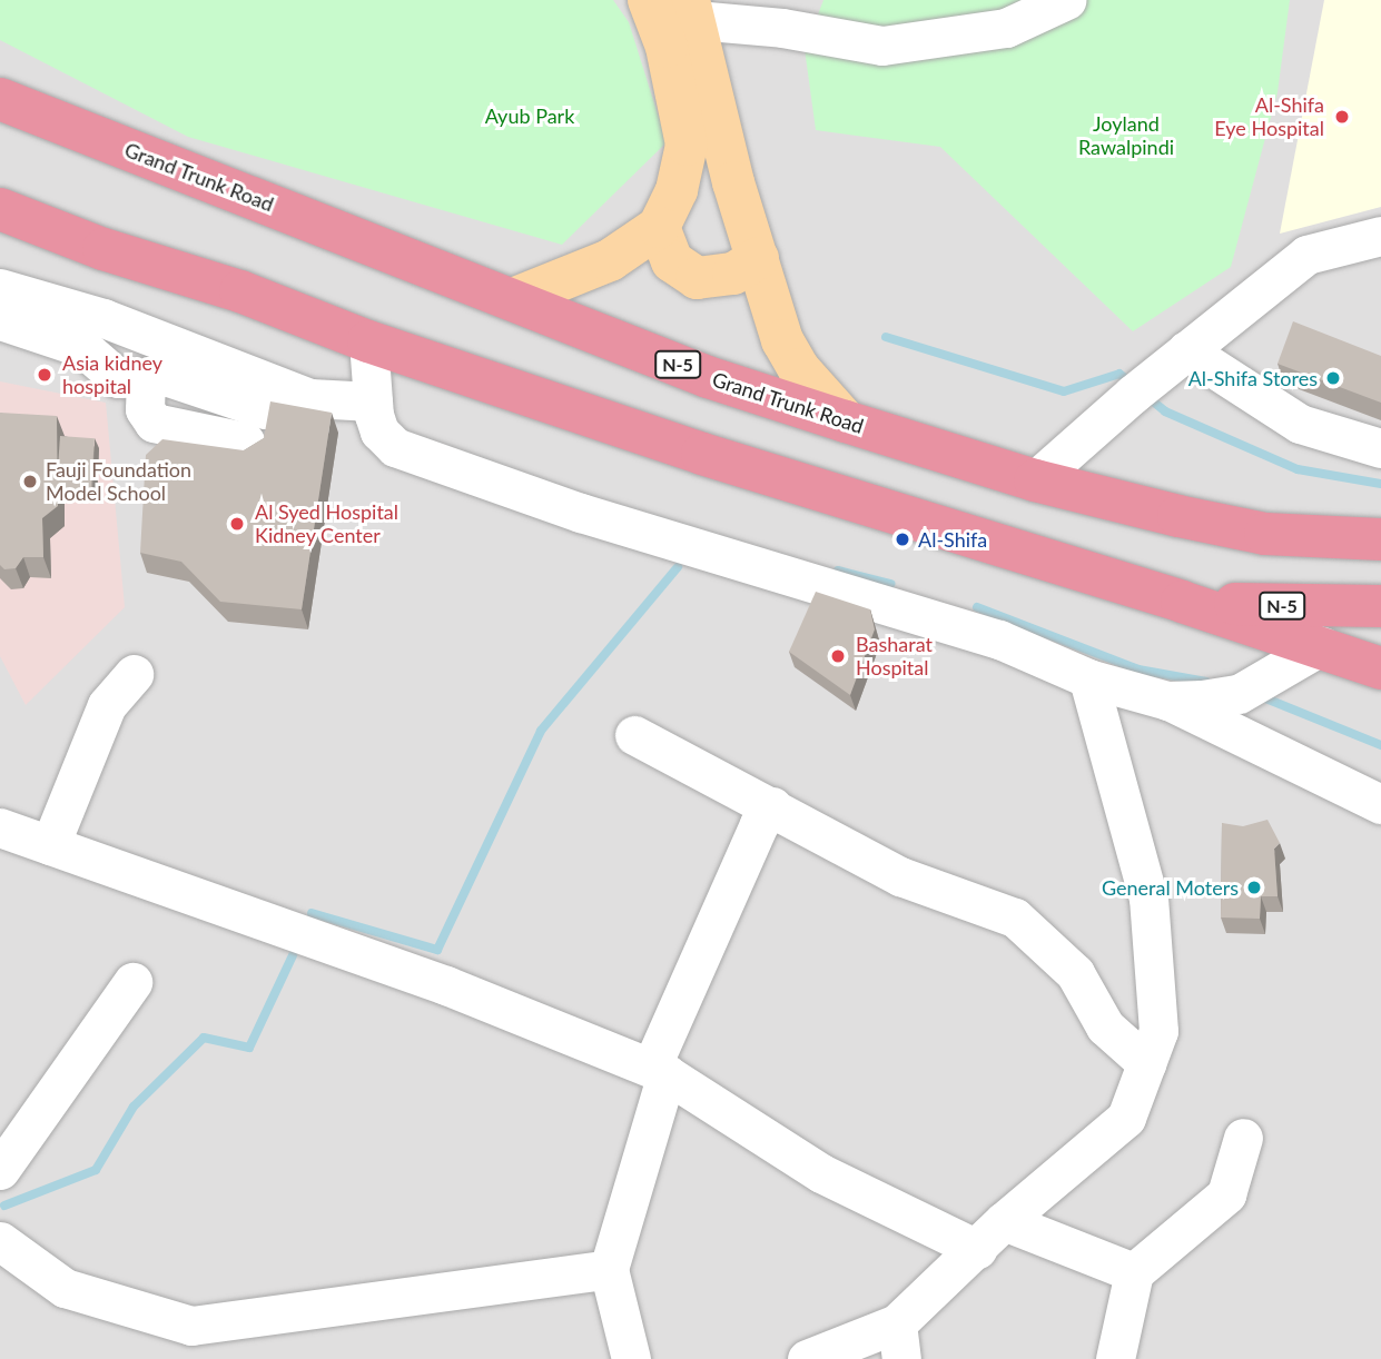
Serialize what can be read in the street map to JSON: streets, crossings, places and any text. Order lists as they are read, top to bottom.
{
  "streets": {
    "highway": ["Grand Trunk Road", "N-5"]
  },
  "parks": ["Ayub Park", "Joyland Rawalpindi"],
  "places": [
    "Al-Shifa Eye Hospital",
    "Asia kidney hospital",
    "Al-Shifa Stores",
    "Fauji Foundation Model School",
    "Al Syed Hospital Kidney Center",
    "Al-Shifa",
    "Basharat Hospital",
    "General Moters"
  ]
}
